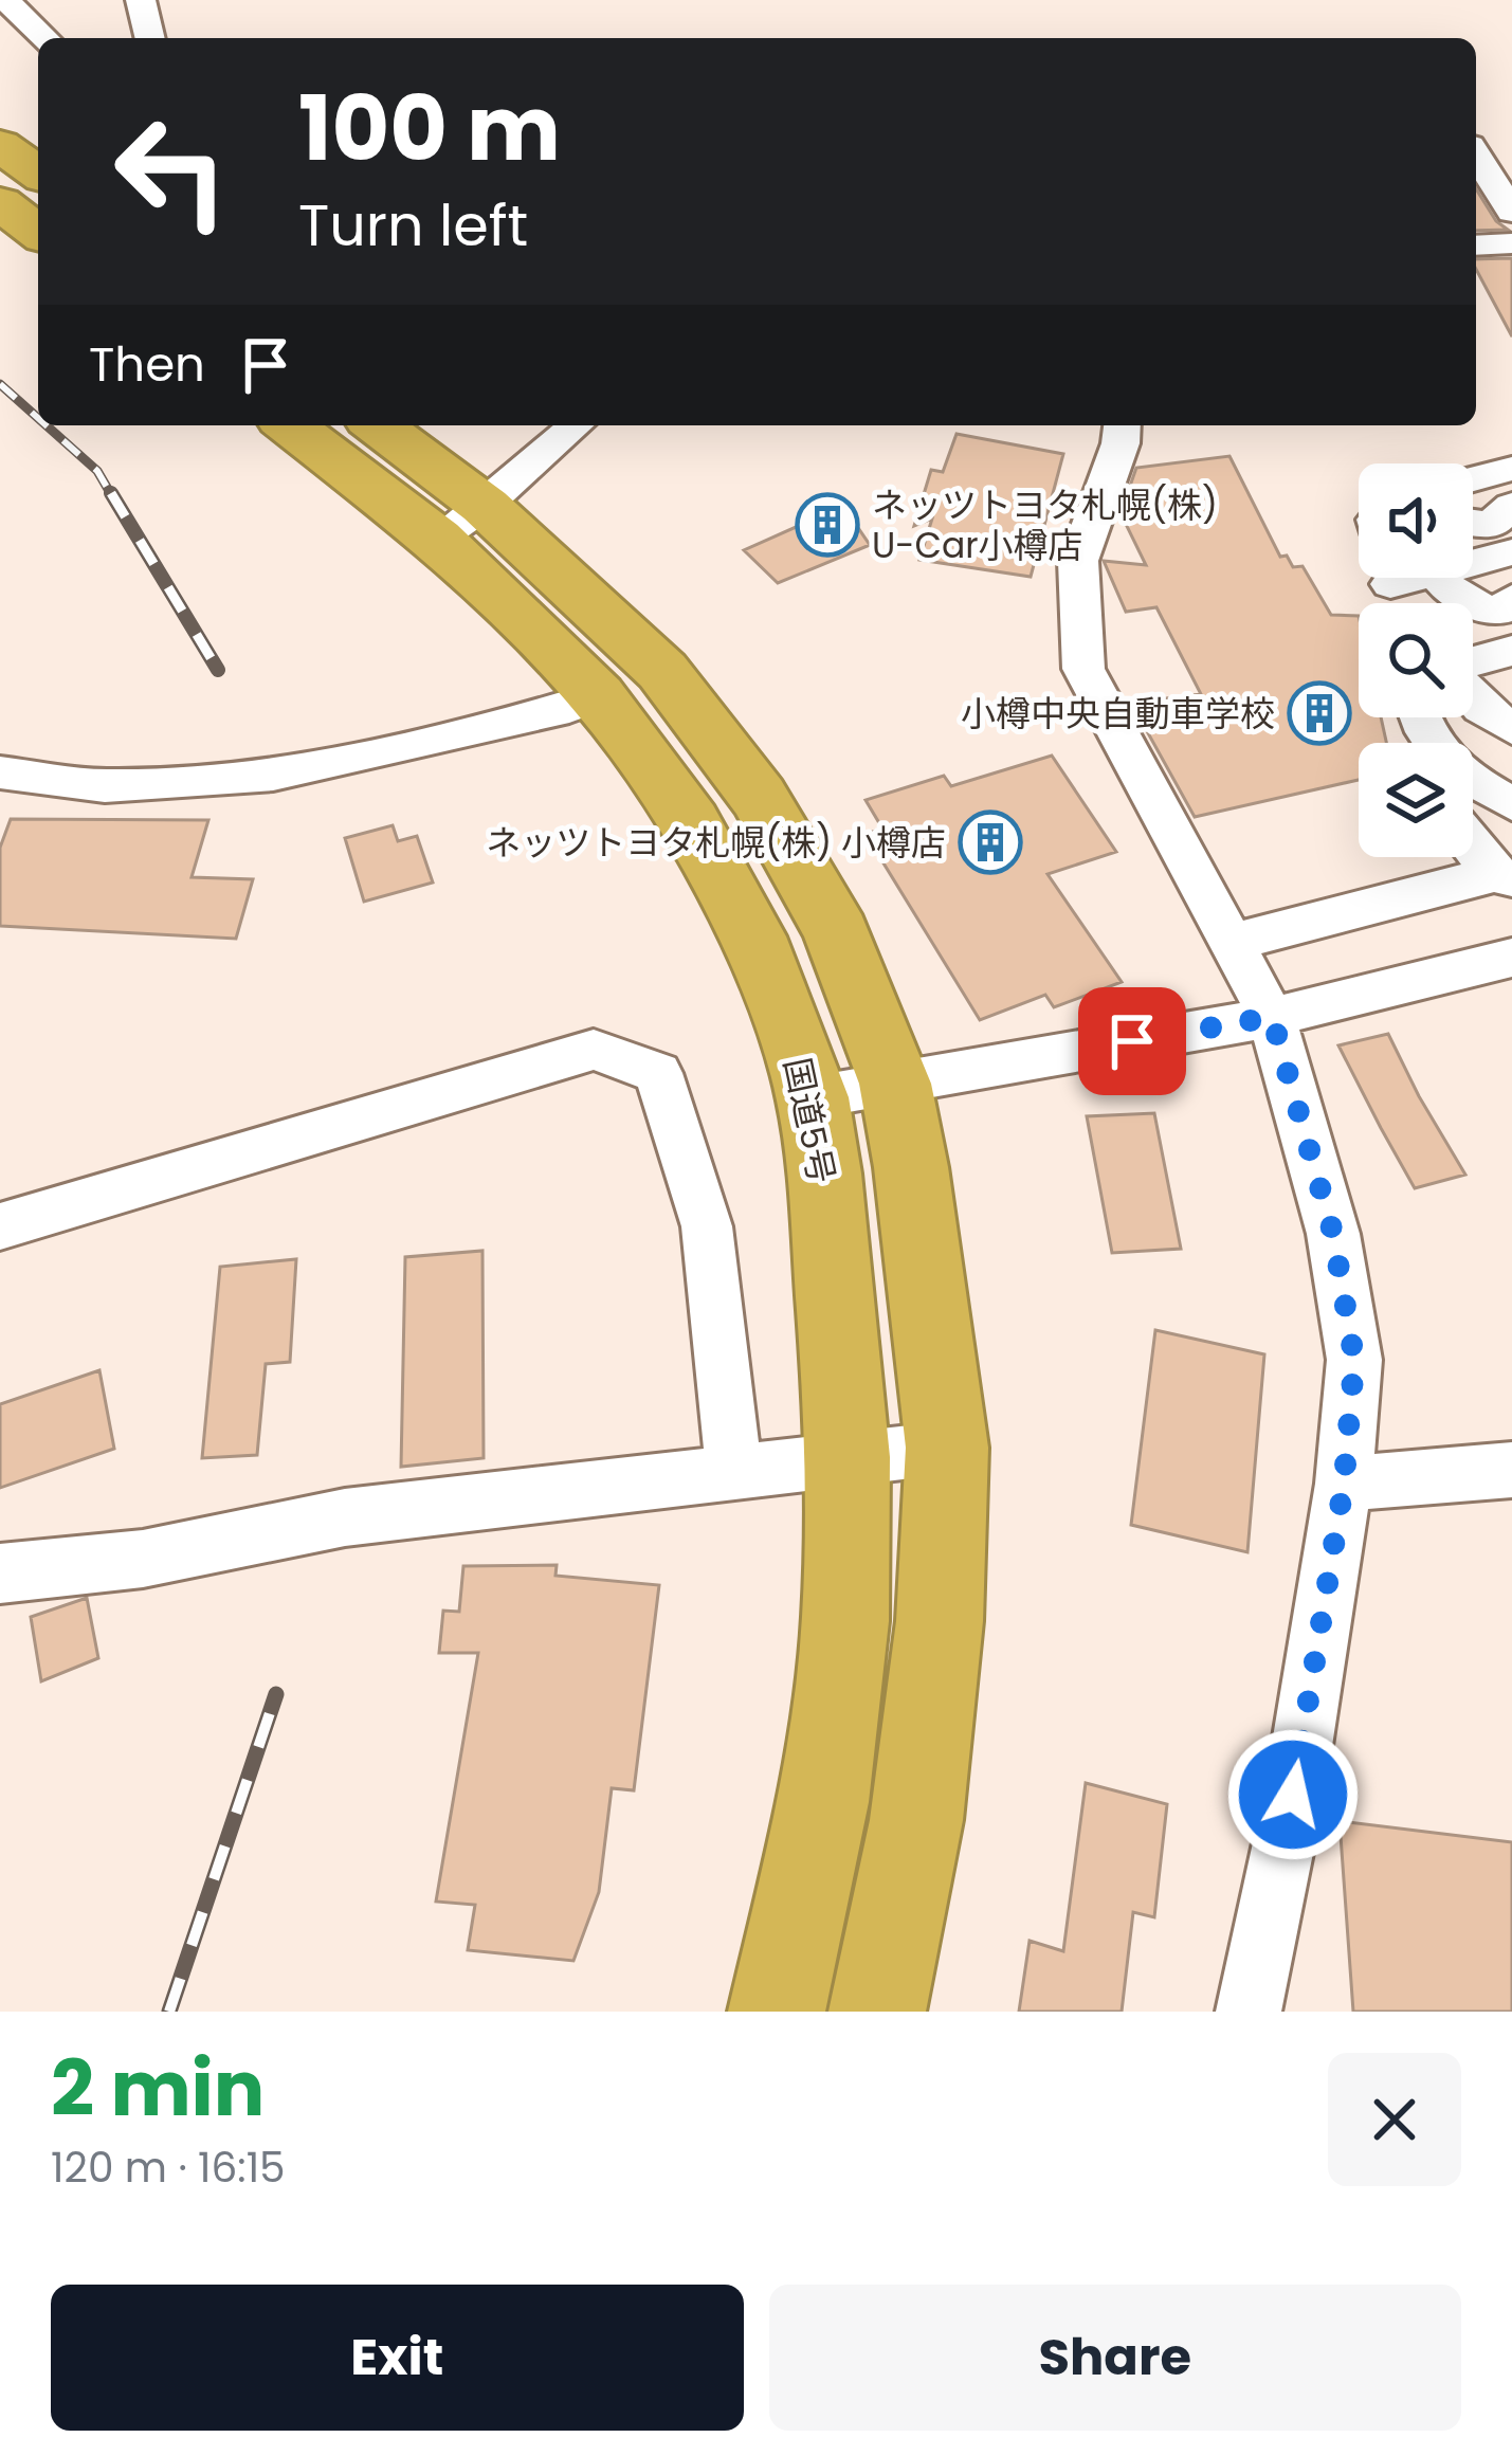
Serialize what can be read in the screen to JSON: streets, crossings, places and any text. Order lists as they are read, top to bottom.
{
  "streets": {
    "highway": ["国道5号"]
  },
  "places": {
    "building": ["ネッツトヨタ札幌(株) U-Car小樽店", "小樽中央自動車学校", "ネッツトヨタ札幌(株) 小樽店"]
  },
  "page": {
    "turn": ["100 m", "Turn left"],
    "then": "Then",
    "heading": ["2 min", "120 m · 16:15"],
    "buttons": ["Exit", "Share"]
  }
}
